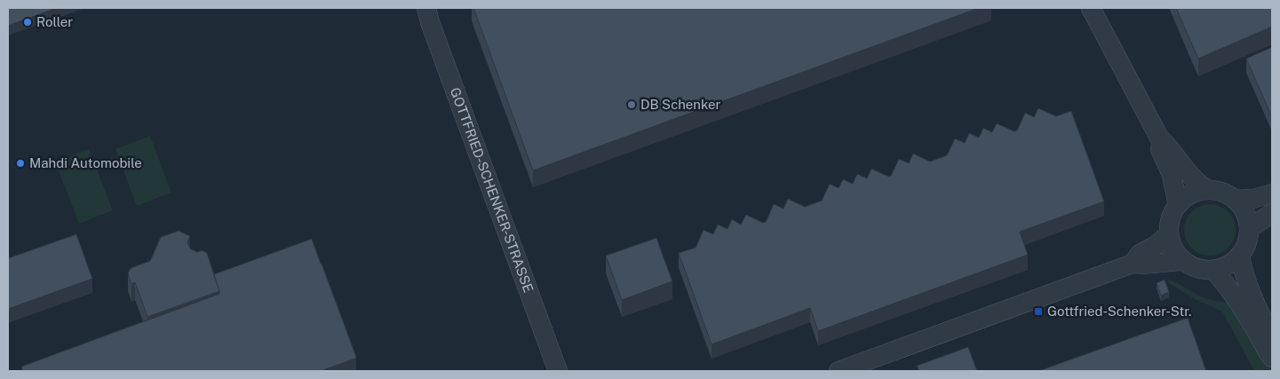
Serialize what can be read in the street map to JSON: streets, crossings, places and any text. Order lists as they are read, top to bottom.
{
  "streets": {
    "street": ["GOTTFRIED-SCHENKER-STRASSE"]
  },
  "places": {
    "other": ["Roller", "DB Schenker", "Mahdi Automobile"],
    "transit": ["Gottfried-Schenker-Str."]
  }
}
